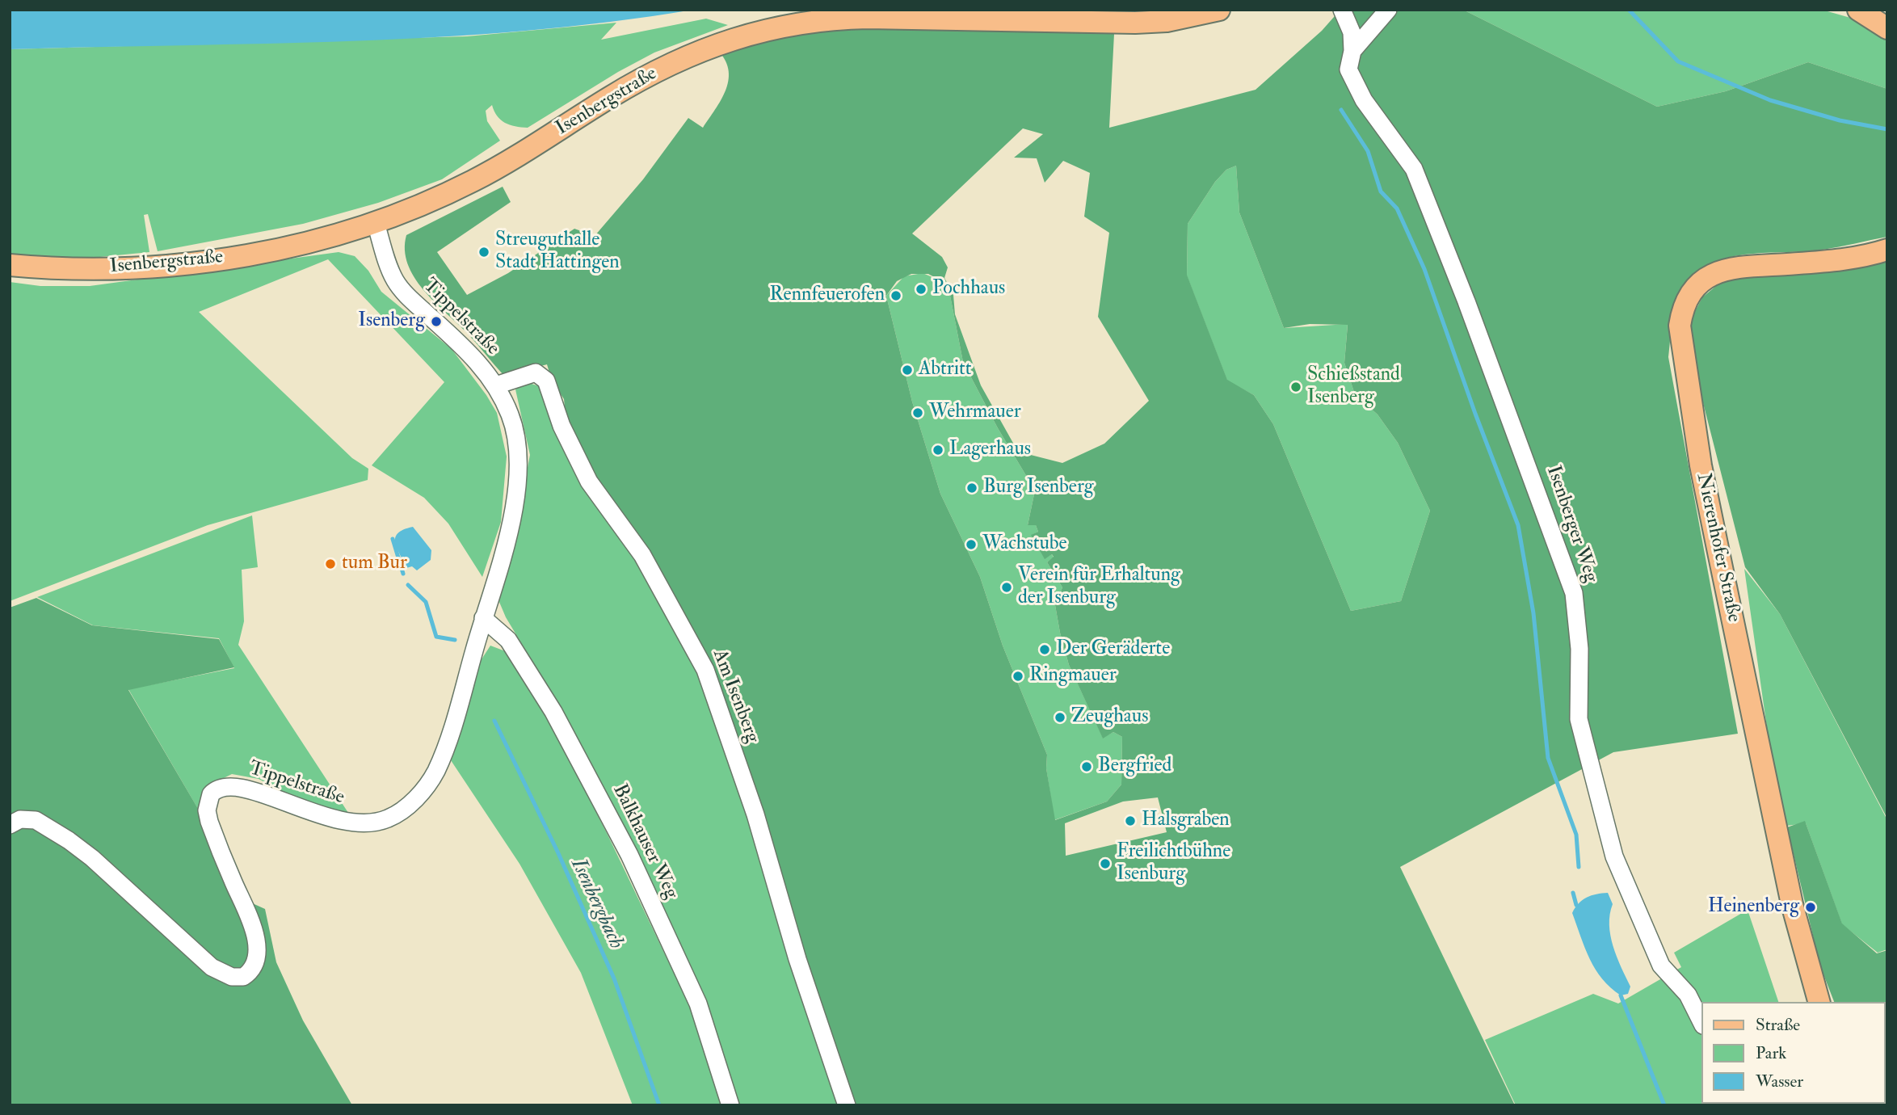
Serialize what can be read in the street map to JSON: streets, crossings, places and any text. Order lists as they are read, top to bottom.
{
  "streets": {
    "main road": ["Isenbergstraße", "Nierenhofer Straße"],
    "street": [
      "Tippelstraße",
      "Isenberger Weg",
      "Am Isenberg",
      "Balkhauser Weg"
    ]
  },
  "crossings": [
    ["Isenbergstraße", "Tippelstraße"],
    ["Tippelstraße", "Am Isenberg"],
    ["Tippelstraße", "Balkhauser Weg"]
  ],
  "water": ["Isenbergbach"],
  "places": [
    "Streuguthalle Stadt Hattingen",
    "Pochhaus",
    "Rennfeuerofen",
    "Isenberg",
    "Abtritt",
    "Schießstand Isenberg",
    "Wehrmauer",
    "Lagerhaus",
    "Burg Isenberg",
    "Wachstube",
    "tum Bur",
    "Verein für Erhaltung der Isenburg",
    "Der Geräderte",
    "Ringmauer",
    "Zeughaus",
    "Bergfried",
    "Halsgraben",
    "Freilichtbühne Isenburg",
    "Heinenberg"
  ],
  "legend": ["Straße", "Park", "Wasser"]
}
